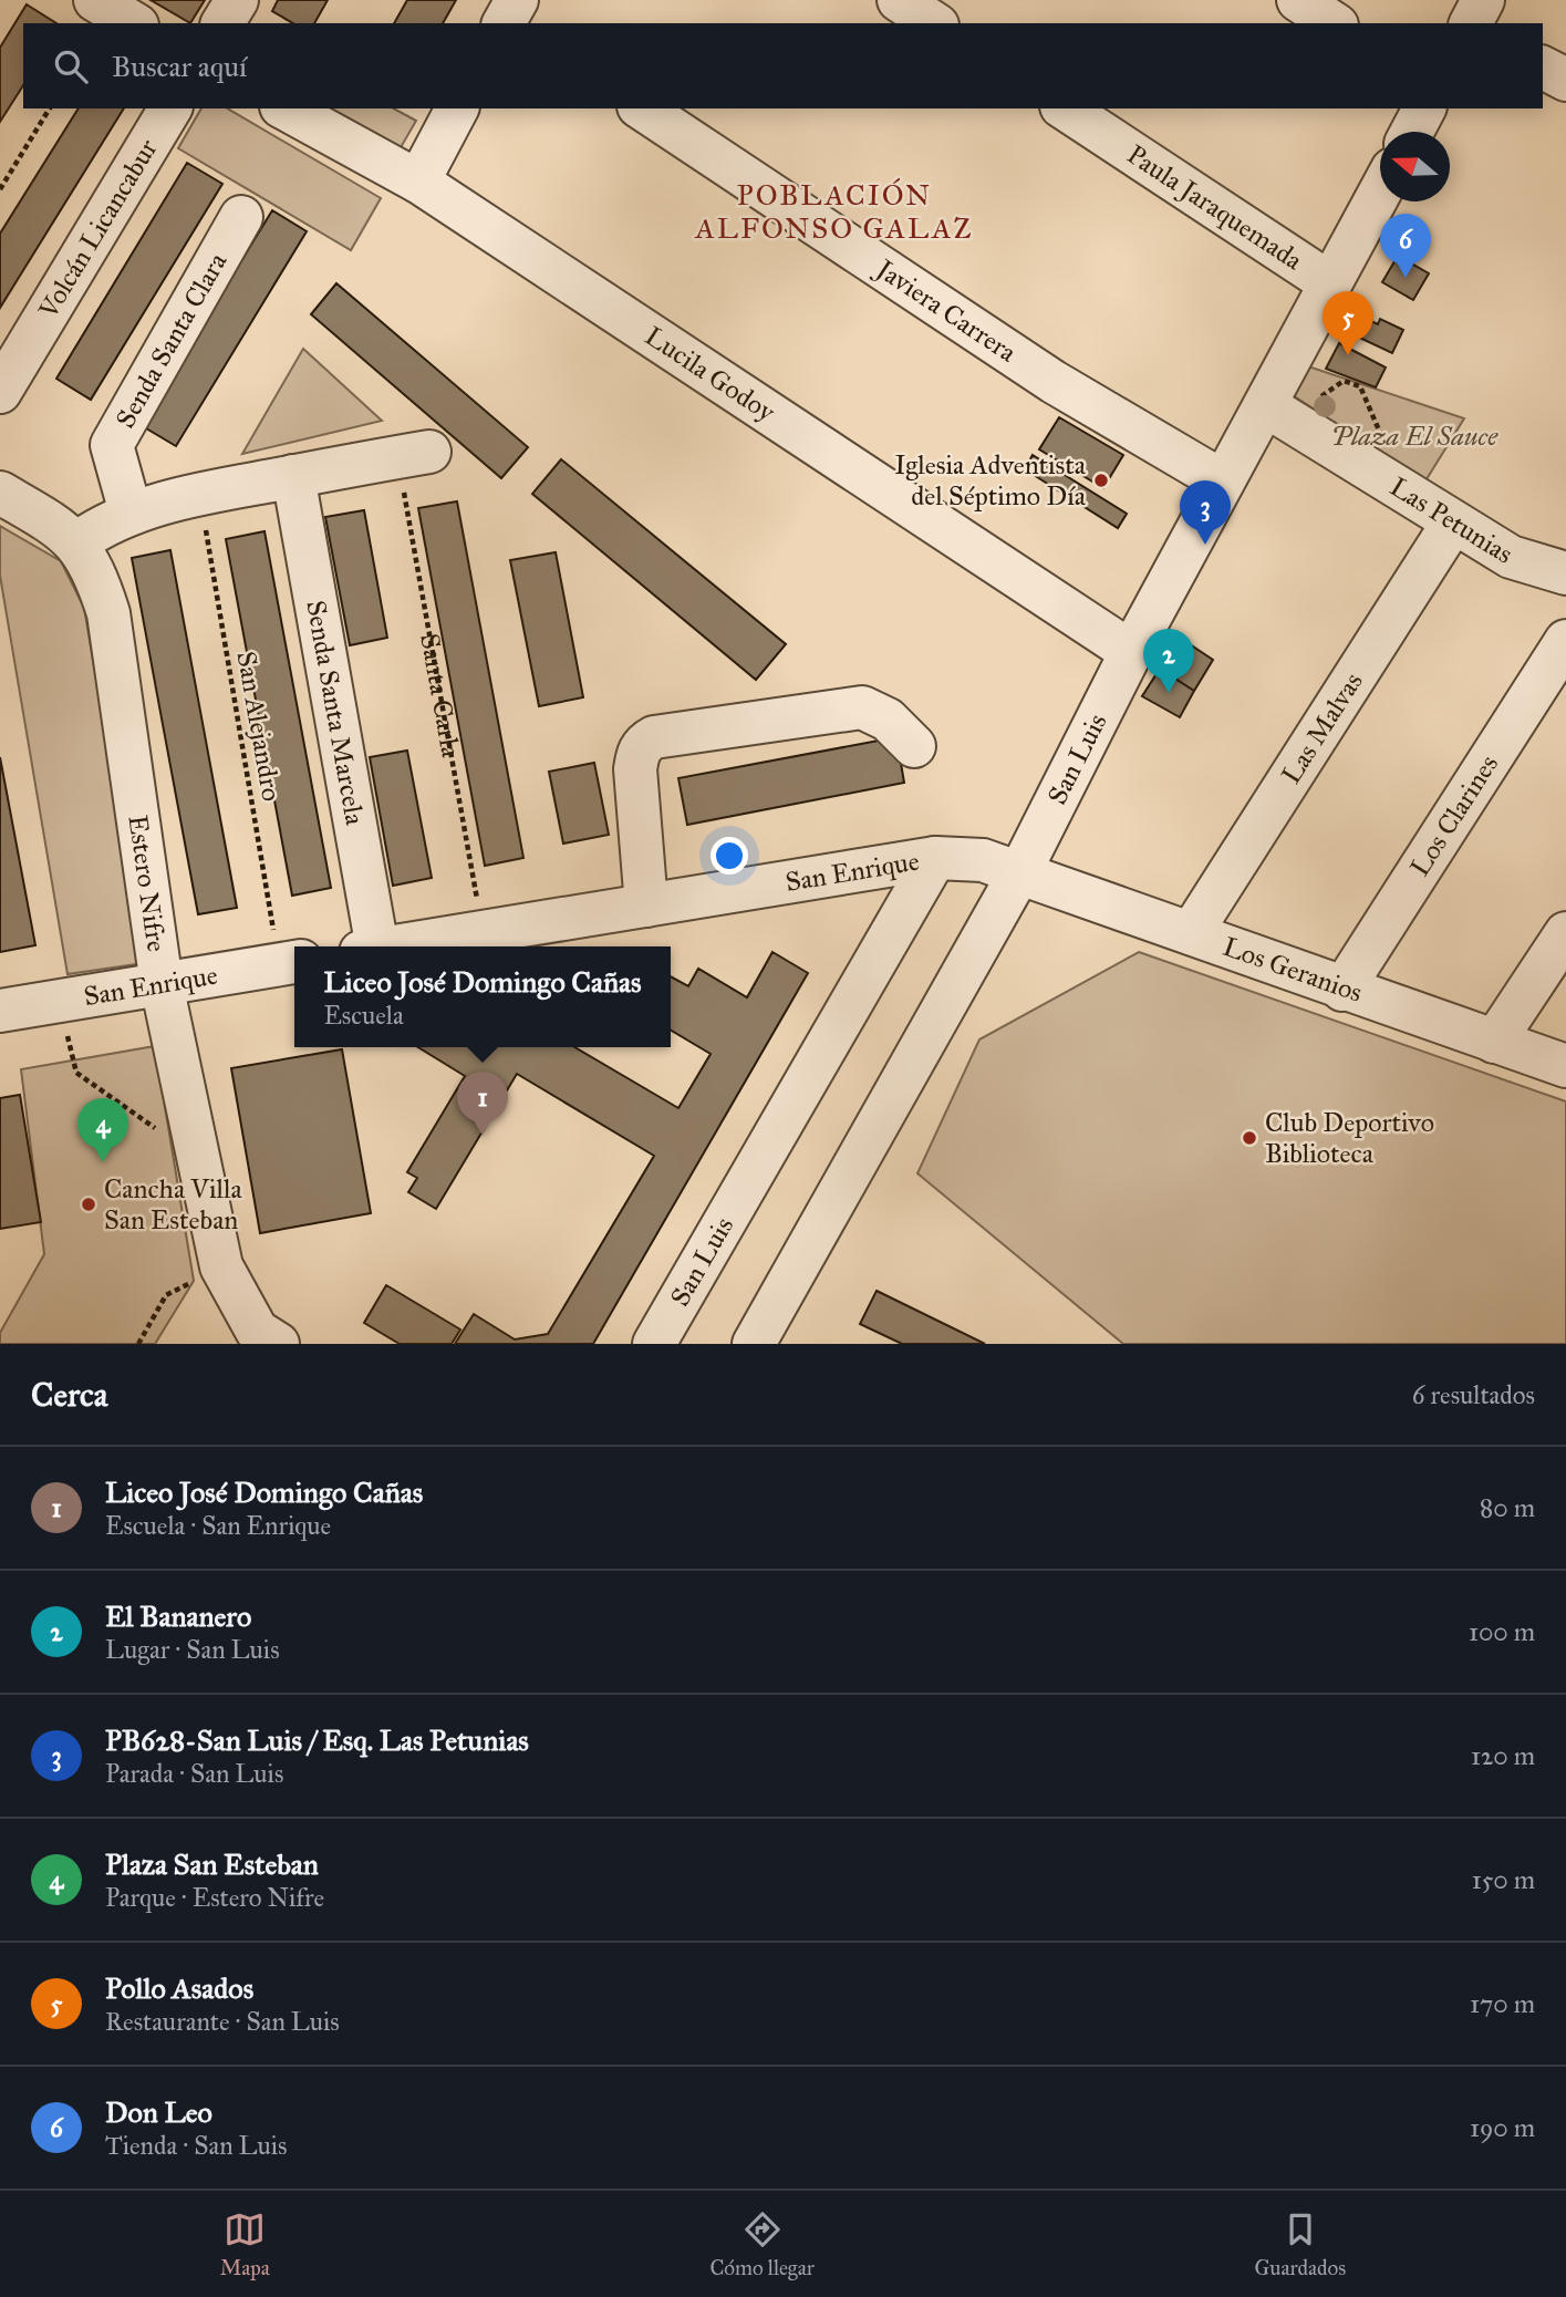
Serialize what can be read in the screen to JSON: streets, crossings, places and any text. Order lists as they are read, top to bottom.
{
  "streets": {
    "street": [
      "Paula Jaraquemada",
      "Volcán Licancabur",
      "Javiera Carrera",
      "Senda Santa Clara",
      "Lucila Godoy",
      "Las Petunias",
      "Senda Santa Marcela",
      "Las Malvas",
      "San Luis",
      "Los Clarines",
      "San Enrique",
      "Estero Nifre",
      "Los Geranios"
    ],
    "path": ["Santa Carla", "San Alejandro"]
  },
  "crossings": [
    ["Paula Jaraquemada", "San Luis"],
    ["Javiera Carrera", "San Luis"],
    ["Lucila Godoy", "San Luis"],
    ["Las Petunias", "Las Malvas"],
    ["Las Petunias", "San Luis"],
    ["Santa Carla", "San Enrique"],
    ["San Alejandro", "San Enrique"],
    ["Las Malvas", "Los Geranios"],
    ["San Luis", "San Enrique"],
    ["San Luis", "Los Geranios"],
    ["Los Clarines", "Los Geranios"],
    ["San Enrique", "Estero Nifre"],
    ["San Enrique", "Los Geranios"]
  ],
  "districts": ["POBLACIÓN ALFONSO GALAZ"],
  "parks": ["Plaza El Sauce"],
  "places": ["Iglesia Adventista del Séptimo Día", "Club Deportivo Biblioteca", "Cancha Villa San Esteban"],
  "north": "left",
  "page": {
    "search": "Buscar aquí",
    "pins": [
      "6",
      "5",
      "3",
      "2",
      "1",
      "4"
    ],
    "popup": ["Liceo José Domingo Cañas", "Escuela"],
    "heading": ["Cerca", "6 resultados"],
    "list": [
      {
        "mark": "1",
        "name": "Liceo José Domingo Cañas",
        "note": "Escuela · San Enrique",
        "value": "80 m"
      },
      {
        "mark": "2",
        "name": "El Bananero",
        "note": "Lugar · San Luis",
        "value": "100 m"
      },
      {
        "mark": "3",
        "name": "PB628-San Luis / Esq. Las Petunias",
        "note": "Parada · San Luis",
        "value": "120 m"
      },
      {
        "mark": "4",
        "name": "Plaza San Esteban",
        "note": "Parque · Estero Nifre",
        "value": "150 m"
      },
      {
        "mark": "5",
        "name": "Pollo Asados",
        "note": "Restaurante · San Luis",
        "value": "170 m"
      },
      {
        "mark": "6",
        "name": "Don Leo",
        "note": "Tienda · San Luis",
        "value": "190 m"
      }
    ],
    "nav": ["Mapa", "Cómo llegar", "Guardados"]
  }
}
